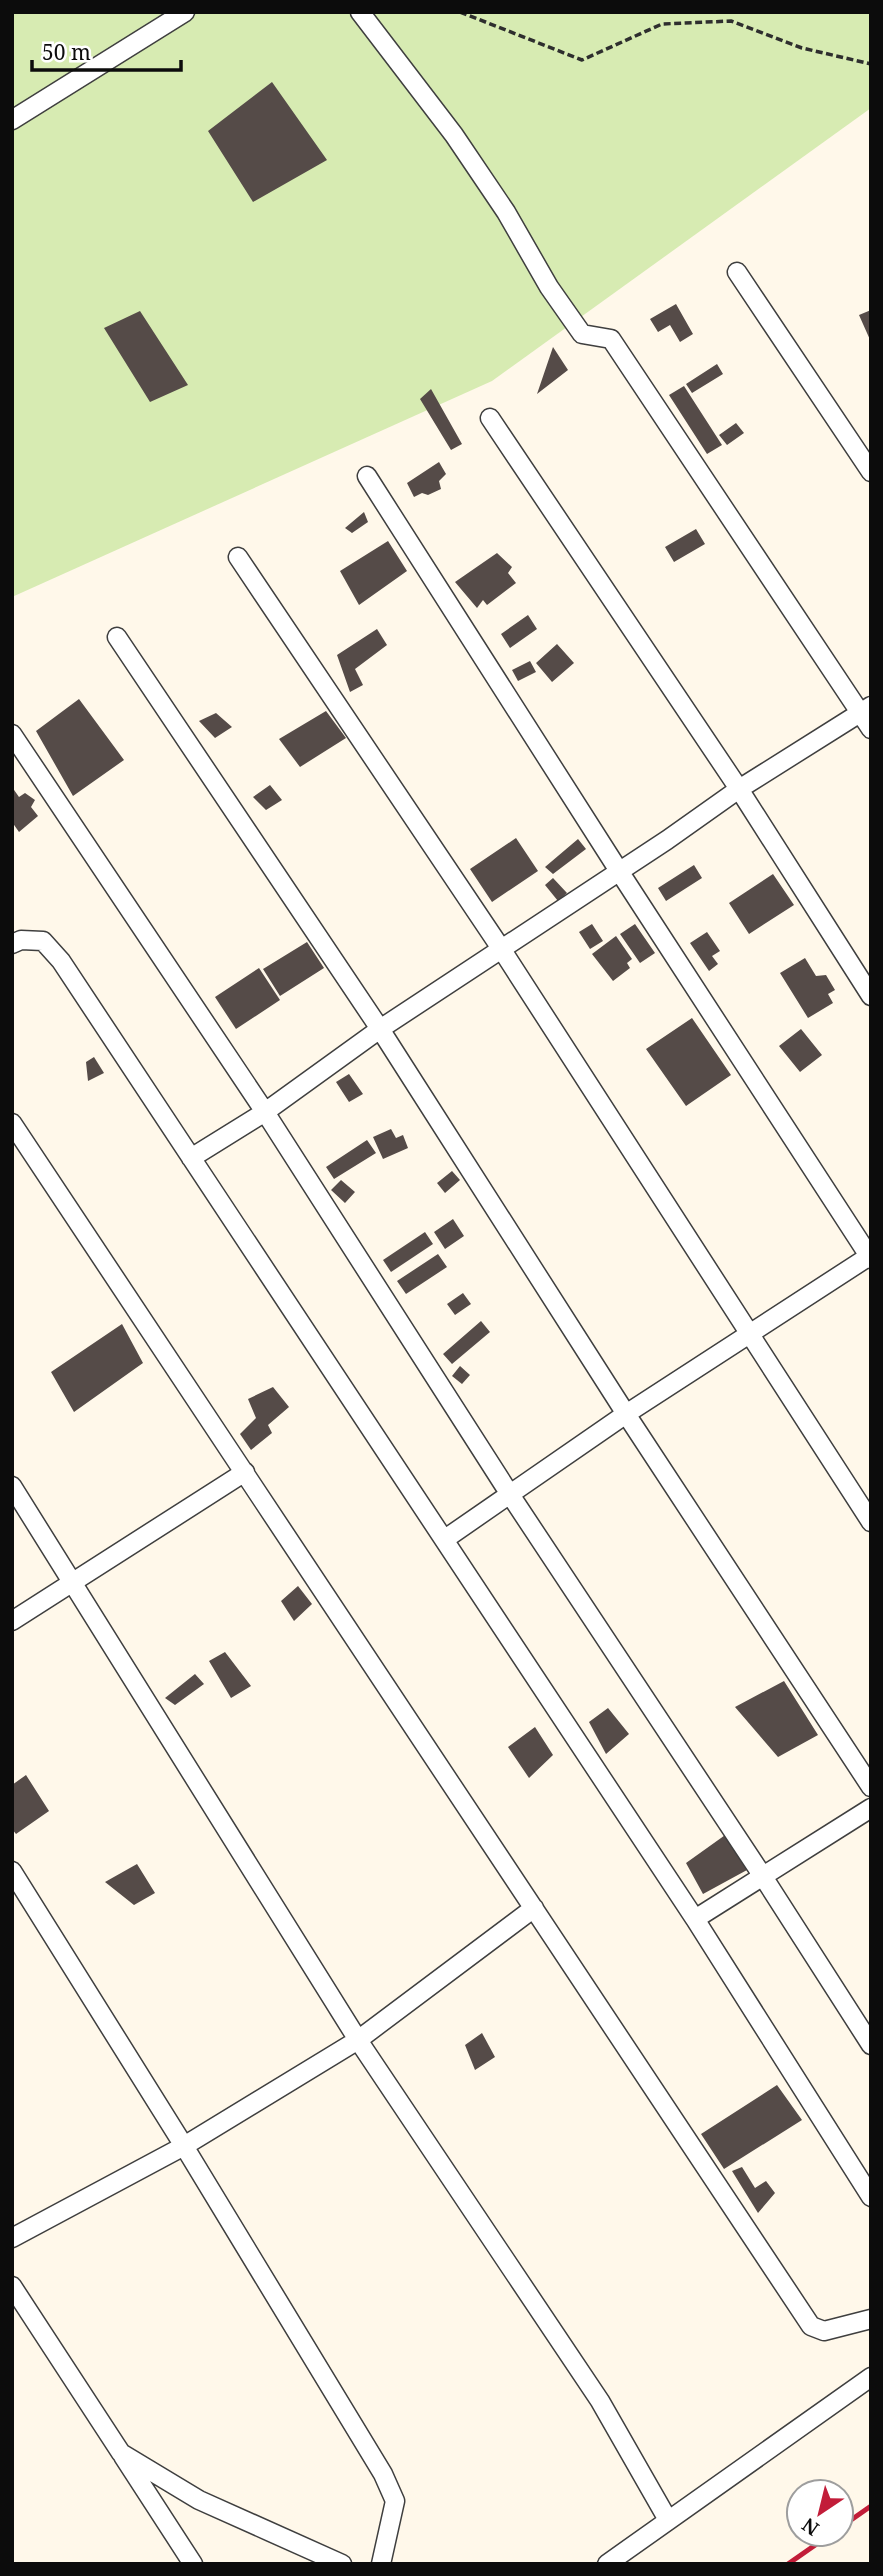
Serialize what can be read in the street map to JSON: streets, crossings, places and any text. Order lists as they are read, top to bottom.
{
  "scale_bar": "50 m",
  "north": "bottom left"
}
